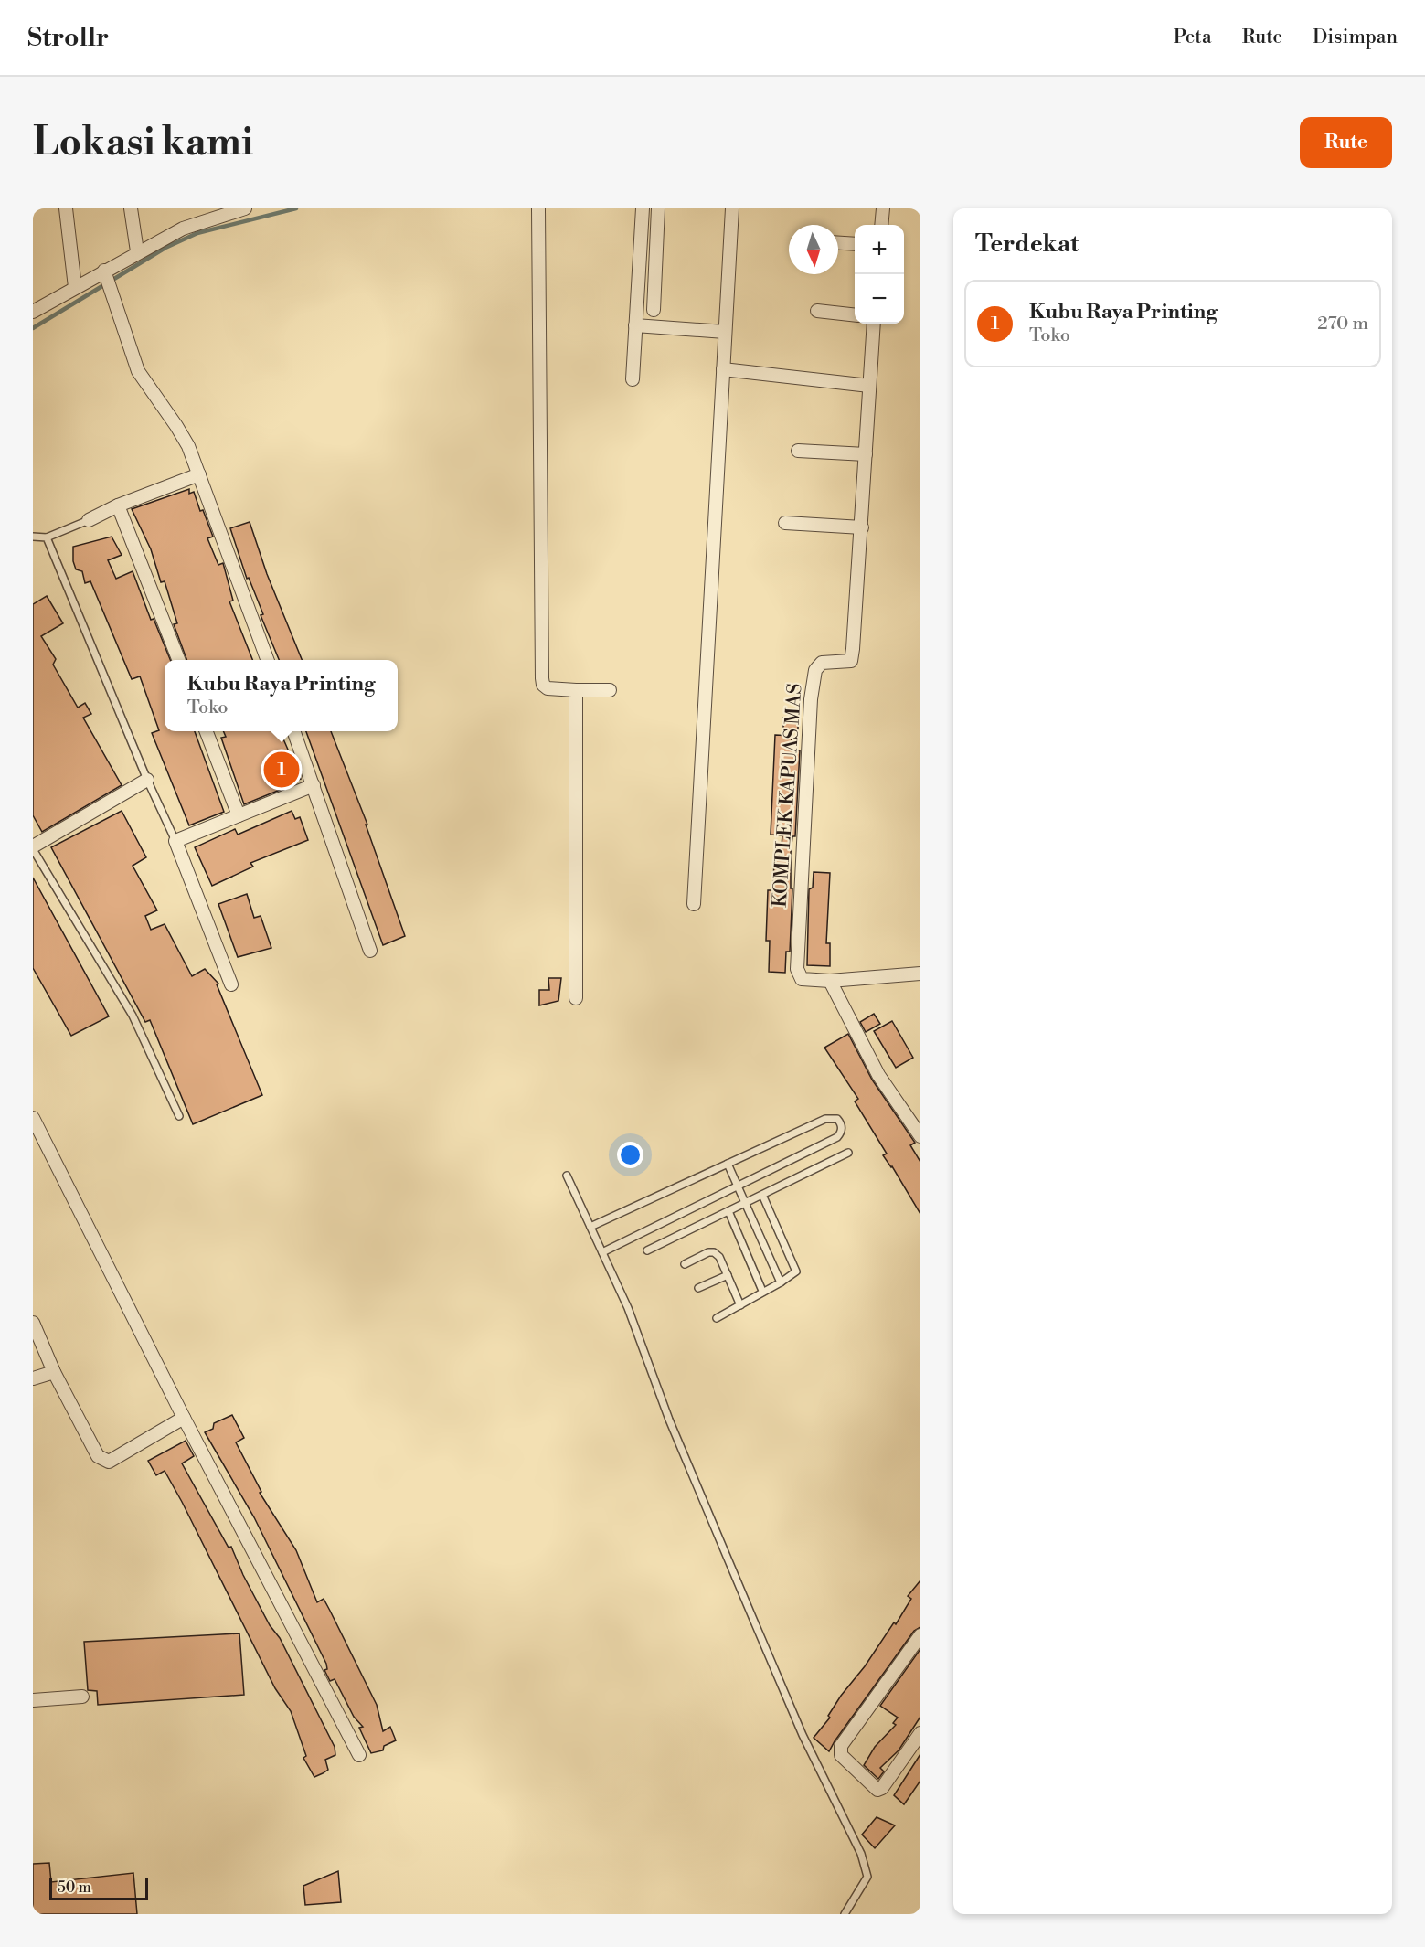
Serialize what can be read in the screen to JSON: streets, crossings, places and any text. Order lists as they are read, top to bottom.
{
  "streets": {
    "street": ["KOMPLEK KAPUAS MAS"]
  },
  "scale_bar": "50 m",
  "north": "bottom",
  "page": {
    "header": "Strollr",
    "nav": ["Peta", "Rute", "Disimpan"],
    "buttons": "Rute",
    "title": "Lokasi kami",
    "heading": "Terdekat",
    "map_buttons": ["+", "−"],
    "list": [
      {
        "mark": "1",
        "name": "Kubu Raya Printing",
        "note": "Toko",
        "value": "270 m"
      }
    ],
    "popup": ["Kubu Raya Printing", "Toko"],
    "pins": "1",
    "scale": "50 m"
  }
}
